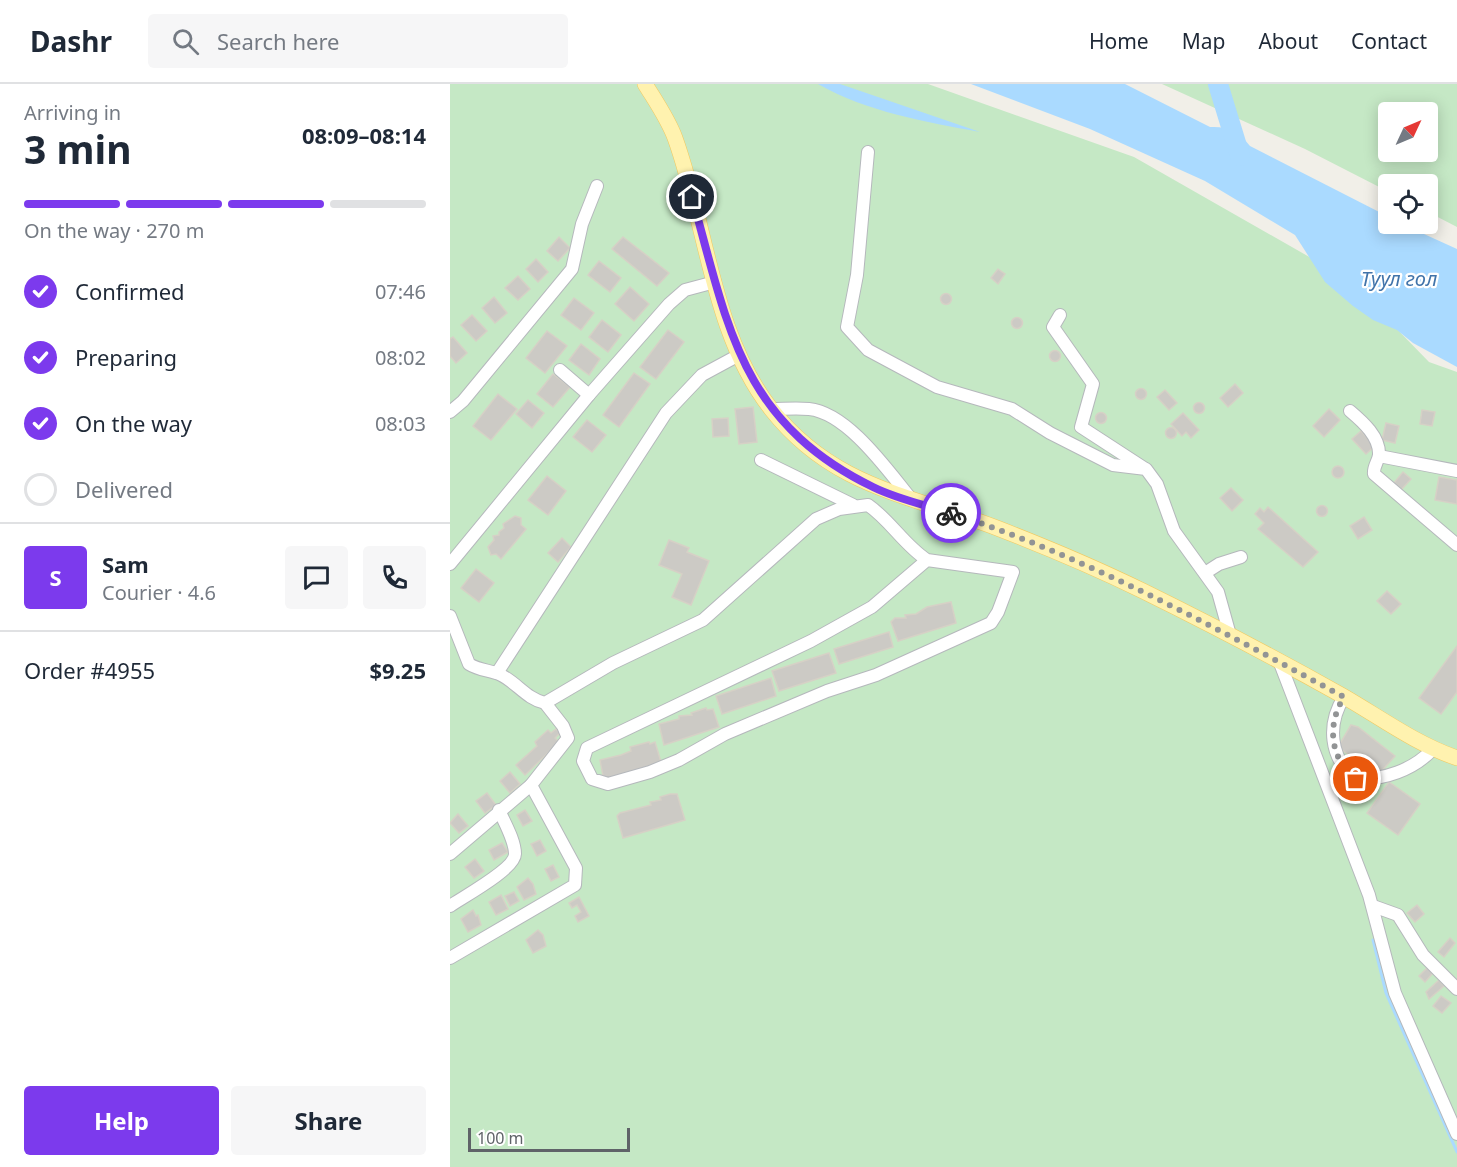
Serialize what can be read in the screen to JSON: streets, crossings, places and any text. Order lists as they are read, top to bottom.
{
  "water": ["Туул гол"],
  "scale_bar": "100 m",
  "north": "top right",
  "page": {
    "header": "Dashr",
    "search": "Search here",
    "nav": [
      "Home",
      "Map",
      "About",
      "Contact"
    ],
    "heading": ["3 min", "Arriving in", "08:09–08:14"],
    "panel": [
      "Sam",
      "Courier · 4.6",
      "Order #4955",
      "$9.25"
    ],
    "bar": "On the way · 270 m",
    "list": [
      ["Confirmed", "07:46"],
      ["Preparing", "08:02"],
      ["On the way", "08:03"],
      "Delivered"
    ],
    "round": "S",
    "buttons": ["Help", "Share"],
    "scale": "100 m"
  }
}
